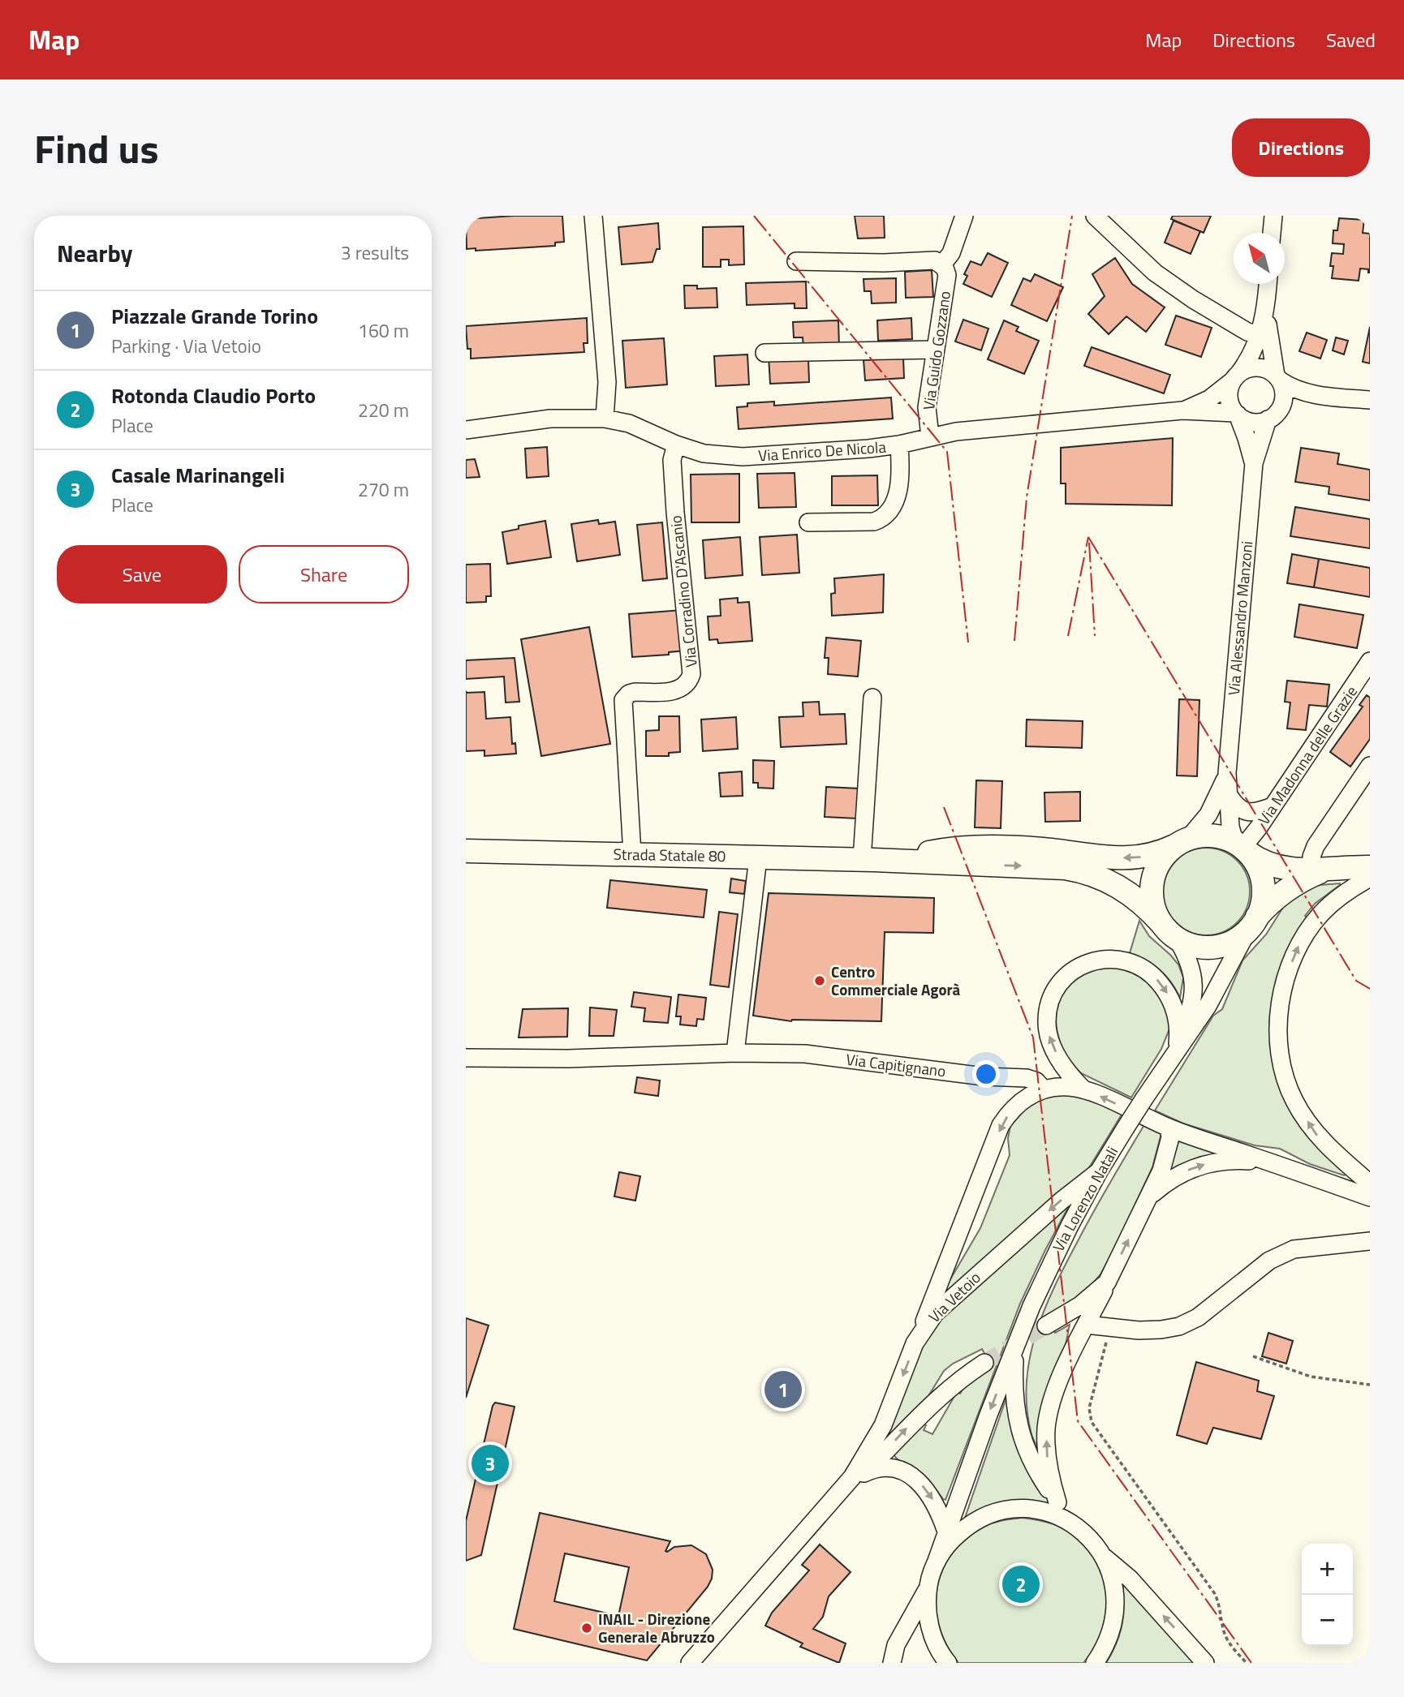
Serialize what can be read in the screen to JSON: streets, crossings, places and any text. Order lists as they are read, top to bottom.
{
  "streets": {
    "main road": ["Strada Statale 80"],
    "street": [
      "Via Guido Gozzano",
      "Via Enrico De Nicola",
      "Via Corradino D'Ascanio",
      "Via Alessandro Manzoni",
      "Via Madonna delle Grazie",
      "Via Capitignano",
      "Via Lorenzo Natali",
      "Via Vetoio"
    ]
  },
  "crossings": [
    ["Via Guido Gozzano", "Via Enrico De Nicola"],
    ["Via Enrico De Nicola", "Via Corradino D'Ascanio"],
    ["Via Enrico De Nicola", "Via Alessandro Manzoni"],
    ["Via Corradino D'Ascanio", "Strada Statale 80"],
    ["Via Alessandro Manzoni", "Via Madonna delle Grazie"],
    ["Via Alessandro Manzoni", "Strada Statale 80"],
    ["Via Alessandro Manzoni", "Via Lorenzo Natali"],
    ["Via Madonna delle Grazie", "Strada Statale 80"],
    ["Via Madonna delle Grazie", "Via Lorenzo Natali"],
    ["Strada Statale 80", "Via Lorenzo Natali"],
    ["Via Lorenzo Natali", "Via Vetoio"]
  ],
  "places": ["Centro Commerciale Agorà", "INAIL - Direzione Generale Abruzzo"],
  "north": "top left",
  "page": {
    "header": "Map",
    "nav": ["Map", "Directions", "Saved"],
    "title": "Find us",
    "buttons": [
      "Directions",
      ["Save", "Share"]
    ],
    "heading": ["Nearby", "3 results"],
    "list": [
      {
        "mark": "1",
        "name": "Piazzale Grande Torino",
        "note": "Parking · Via Vetoio",
        "value": "160 m"
      },
      {
        "mark": "2",
        "name": "Rotonda Claudio Porto",
        "note": "Place",
        "value": "220 m"
      },
      {
        "mark": "3",
        "name": "Casale Marinangeli",
        "note": "Place",
        "value": "270 m"
      }
    ],
    "pins": ["1", "3", "2"],
    "map_buttons": ["+", "−"]
  }
}
